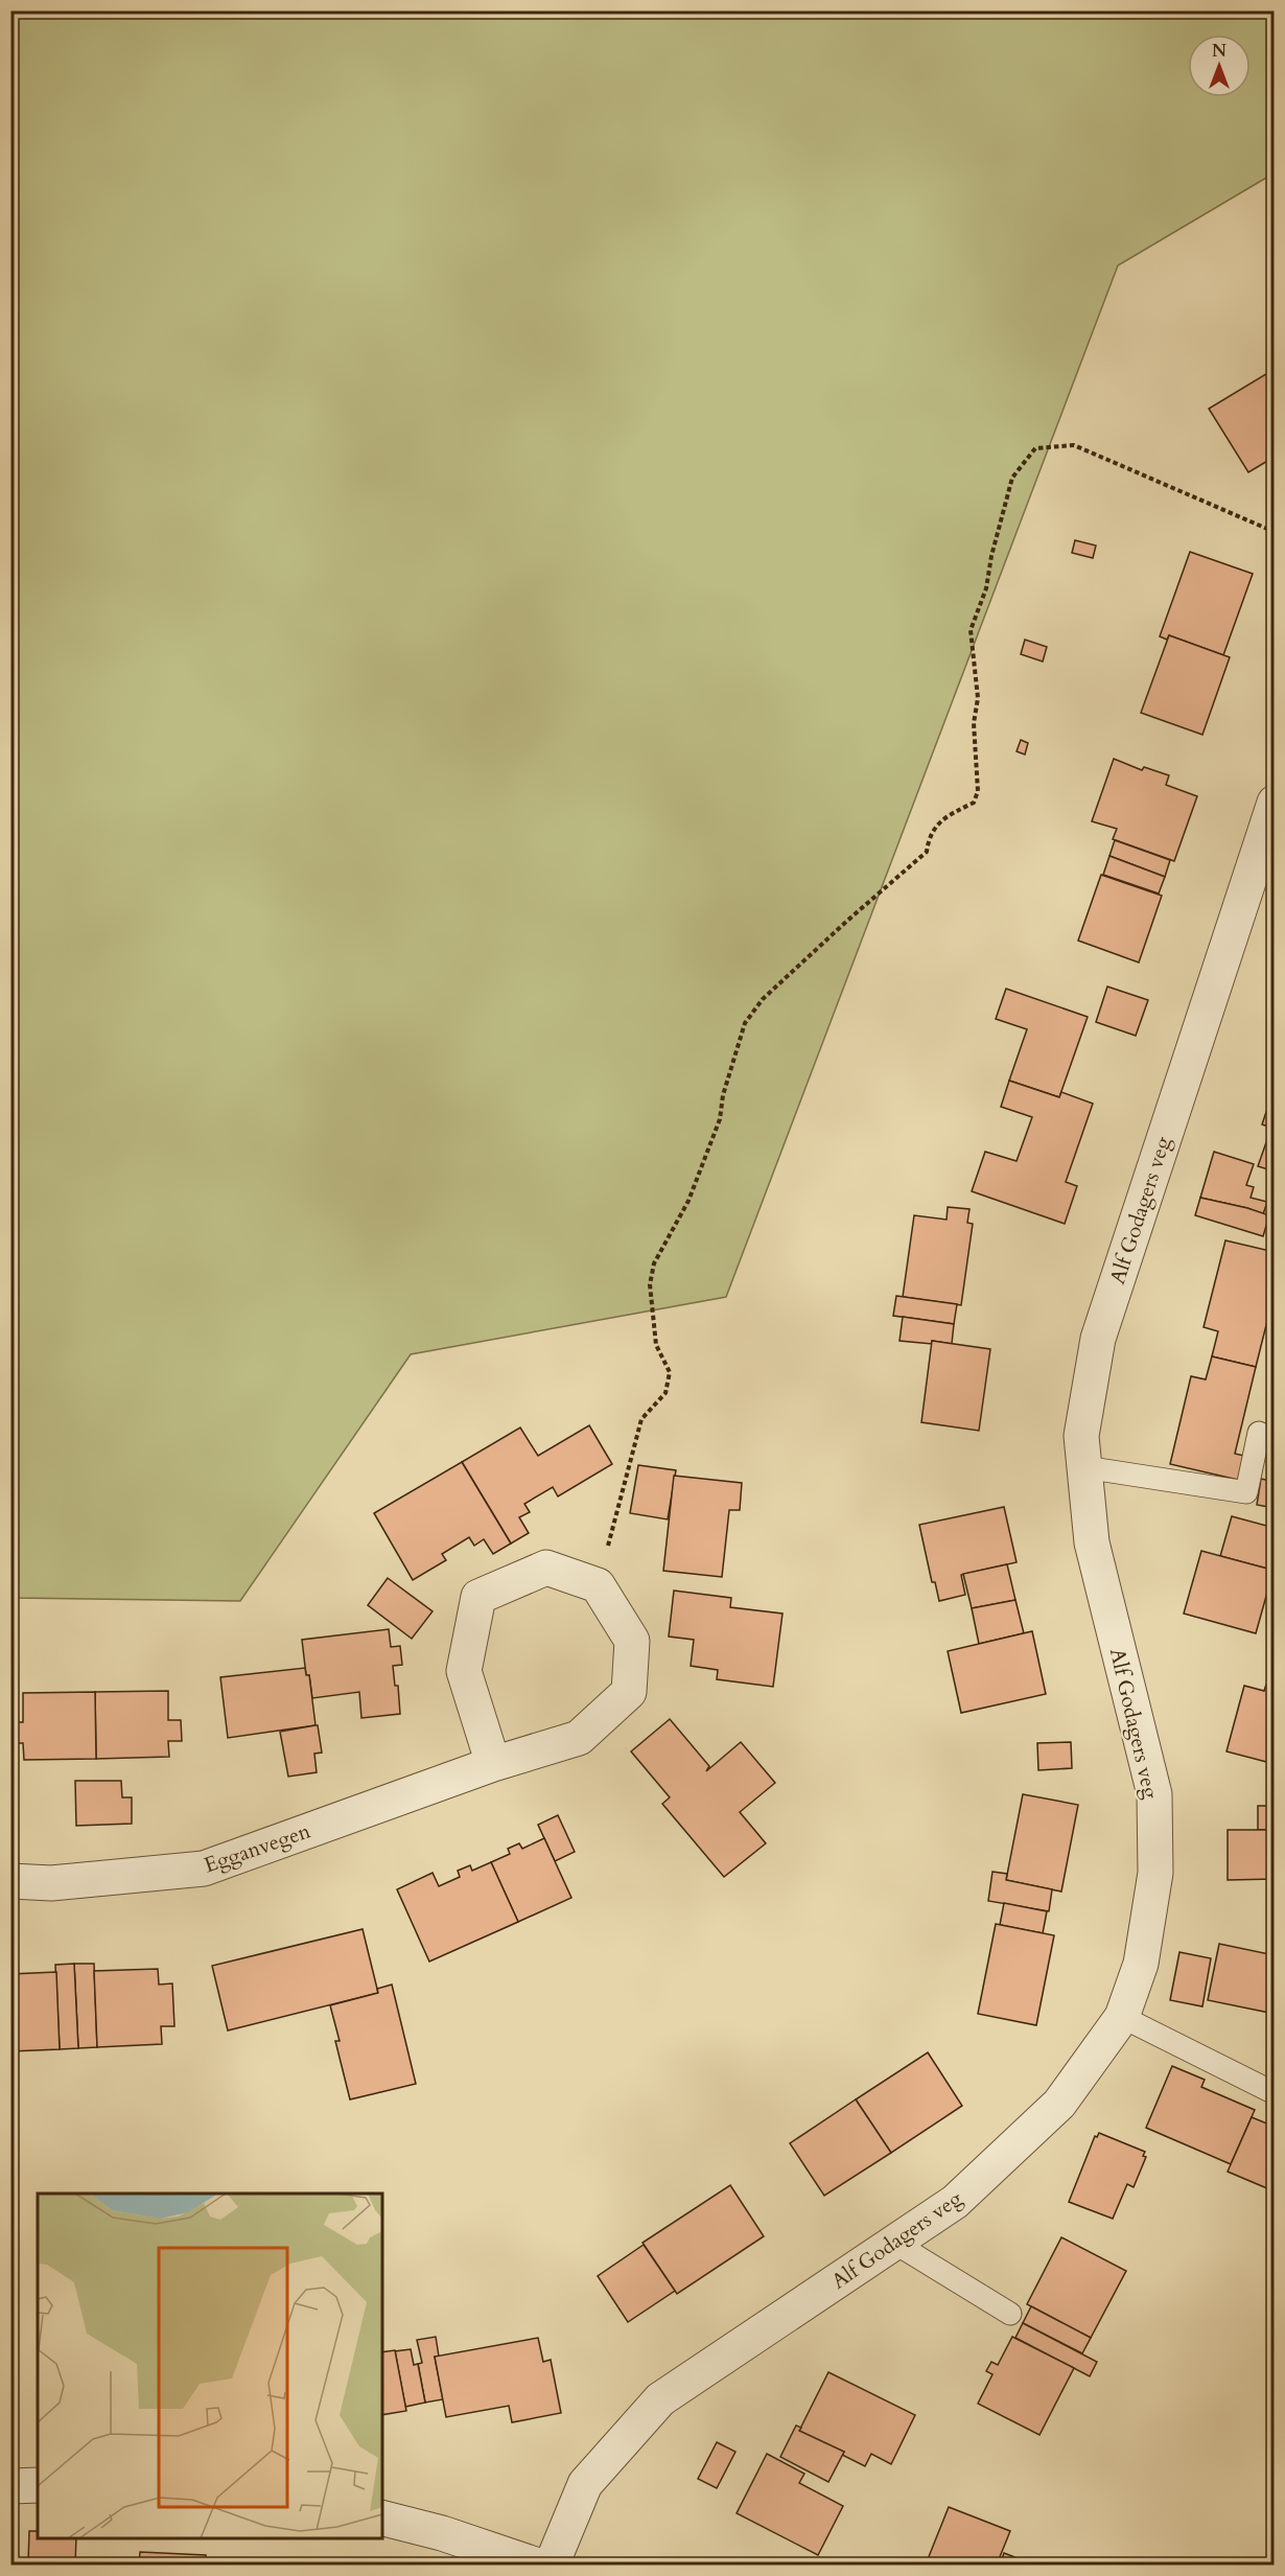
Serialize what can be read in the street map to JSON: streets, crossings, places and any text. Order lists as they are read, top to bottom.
{
  "streets": {
    "street": ["Alf Godagers veg", "Egganvegen"]
  },
  "north": "top"
}
